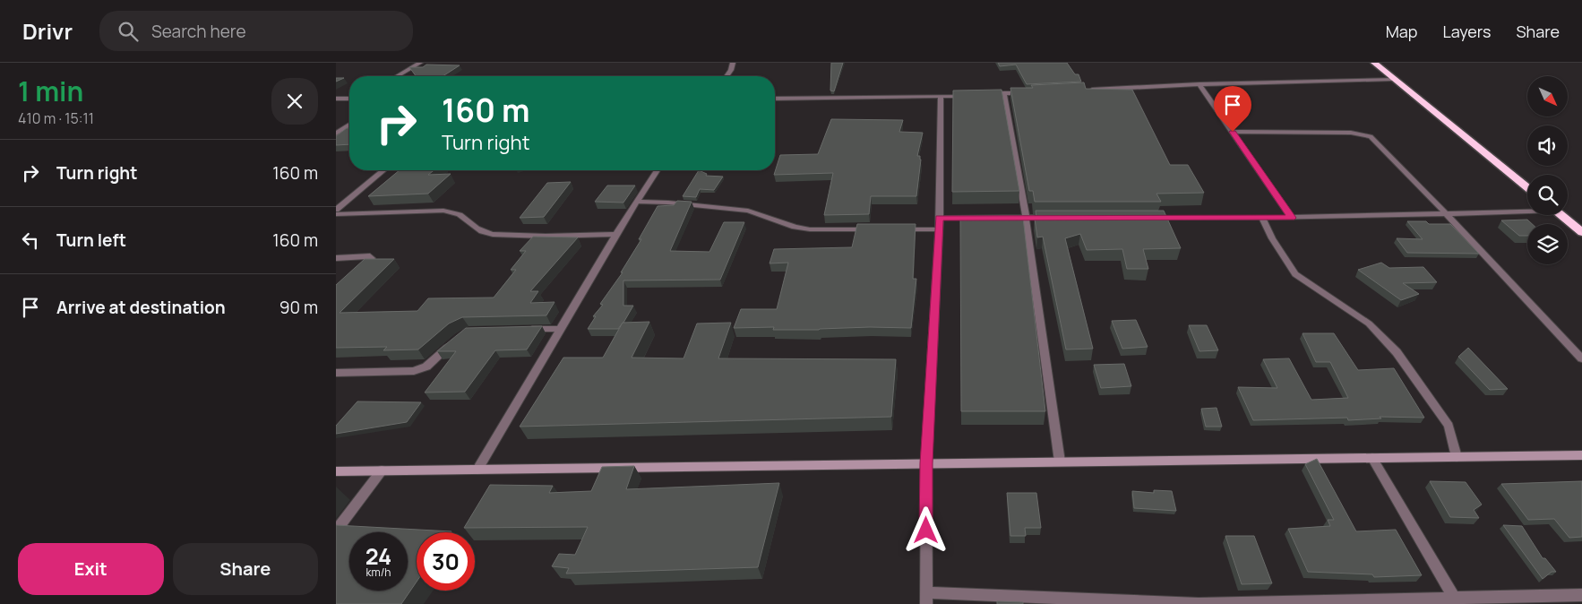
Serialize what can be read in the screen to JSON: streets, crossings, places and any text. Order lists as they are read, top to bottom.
{
  "north": "bottom right",
  "page": {
    "header": "Drivr",
    "search": "Search here",
    "nav": ["Map", "Layers", "Share"],
    "heading": ["1 min", "410 m · 15:11"],
    "turn": ["160 m", "Turn right"],
    "list": [
      {
        "name": "Turn right",
        "value": "160 m"
      },
      {
        "name": "Turn left",
        "value": "160 m"
      },
      {
        "name": "Arrive at destination",
        "value": "90 m"
      }
    ],
    "speed": "24 km/h",
    "limit": "30",
    "buttons": ["Exit", "Share"]
  }
}
